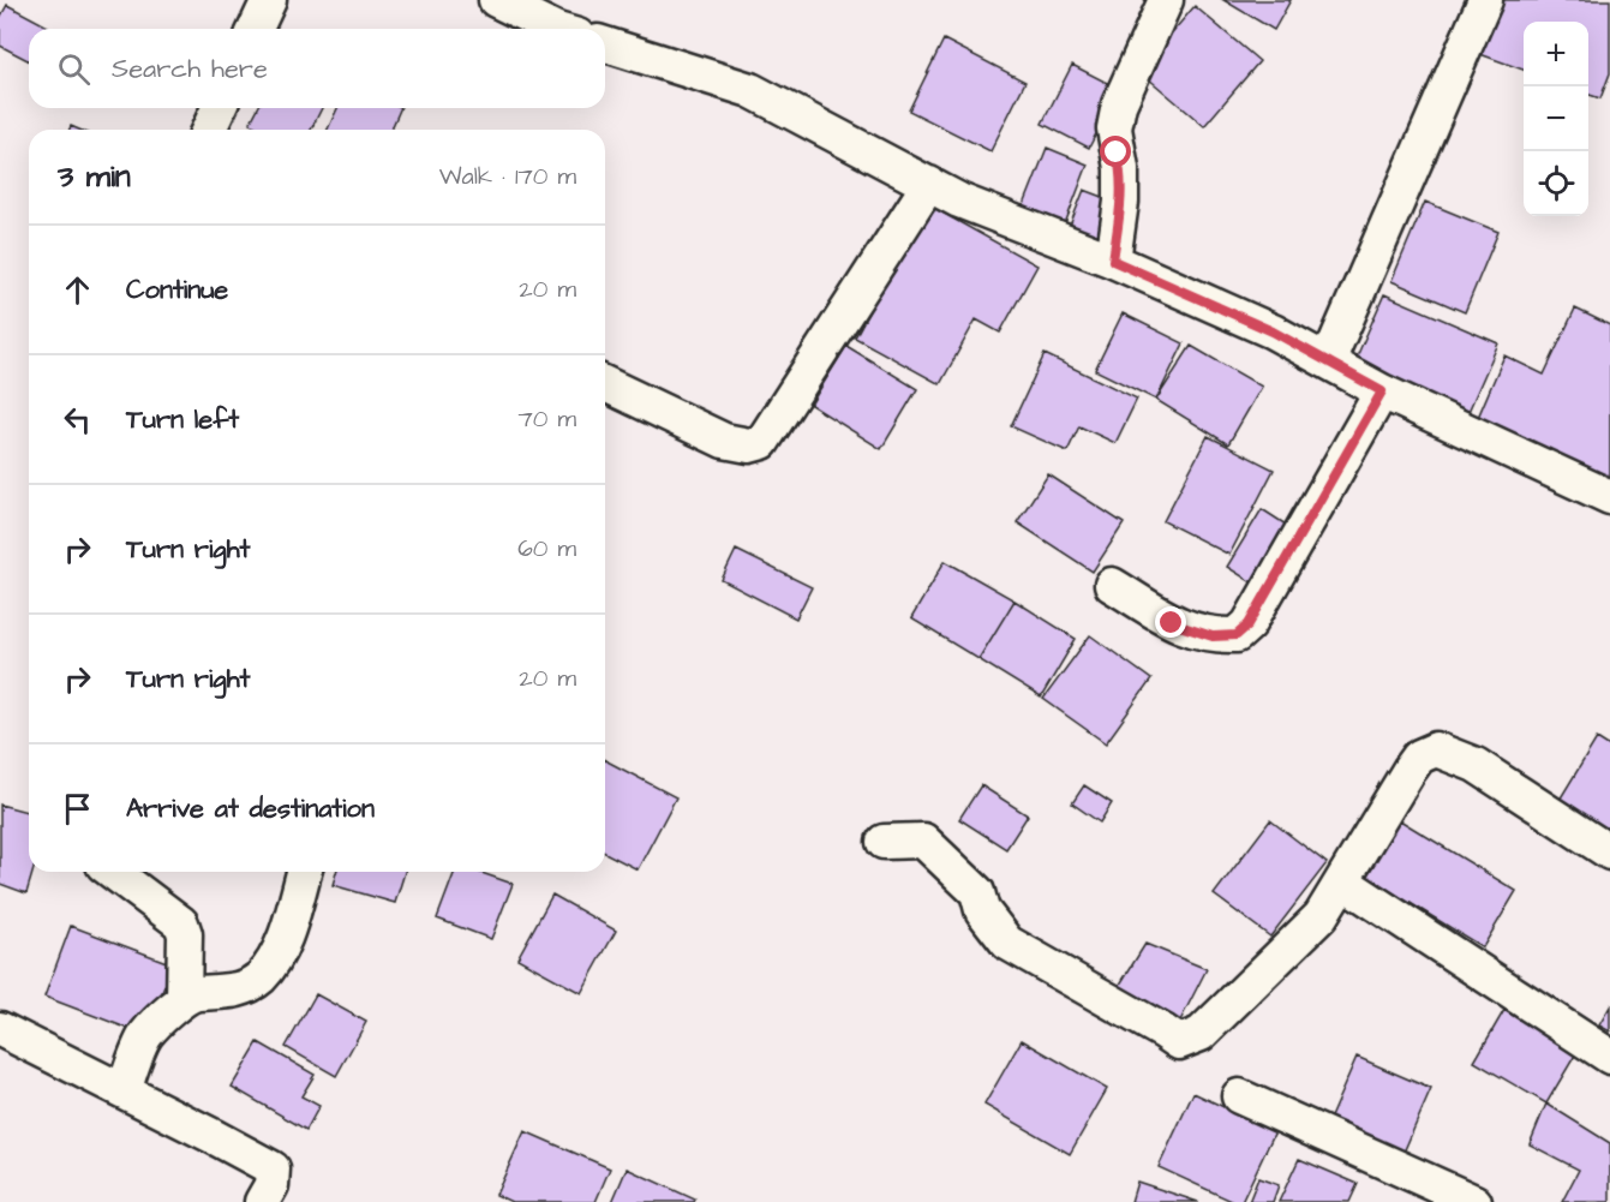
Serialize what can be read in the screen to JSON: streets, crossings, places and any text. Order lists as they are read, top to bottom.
{
  "page": {
    "map_buttons": ["+", "−"],
    "search": "Search here",
    "heading": ["3 min", "Walk · 170 m"],
    "list": [
      ["Continue", "20 m"],
      ["Turn left", "70 m"],
      ["Turn right", "60 m"],
      ["Turn right", "20 m"],
      "Arrive at destination"
    ]
  }
}
